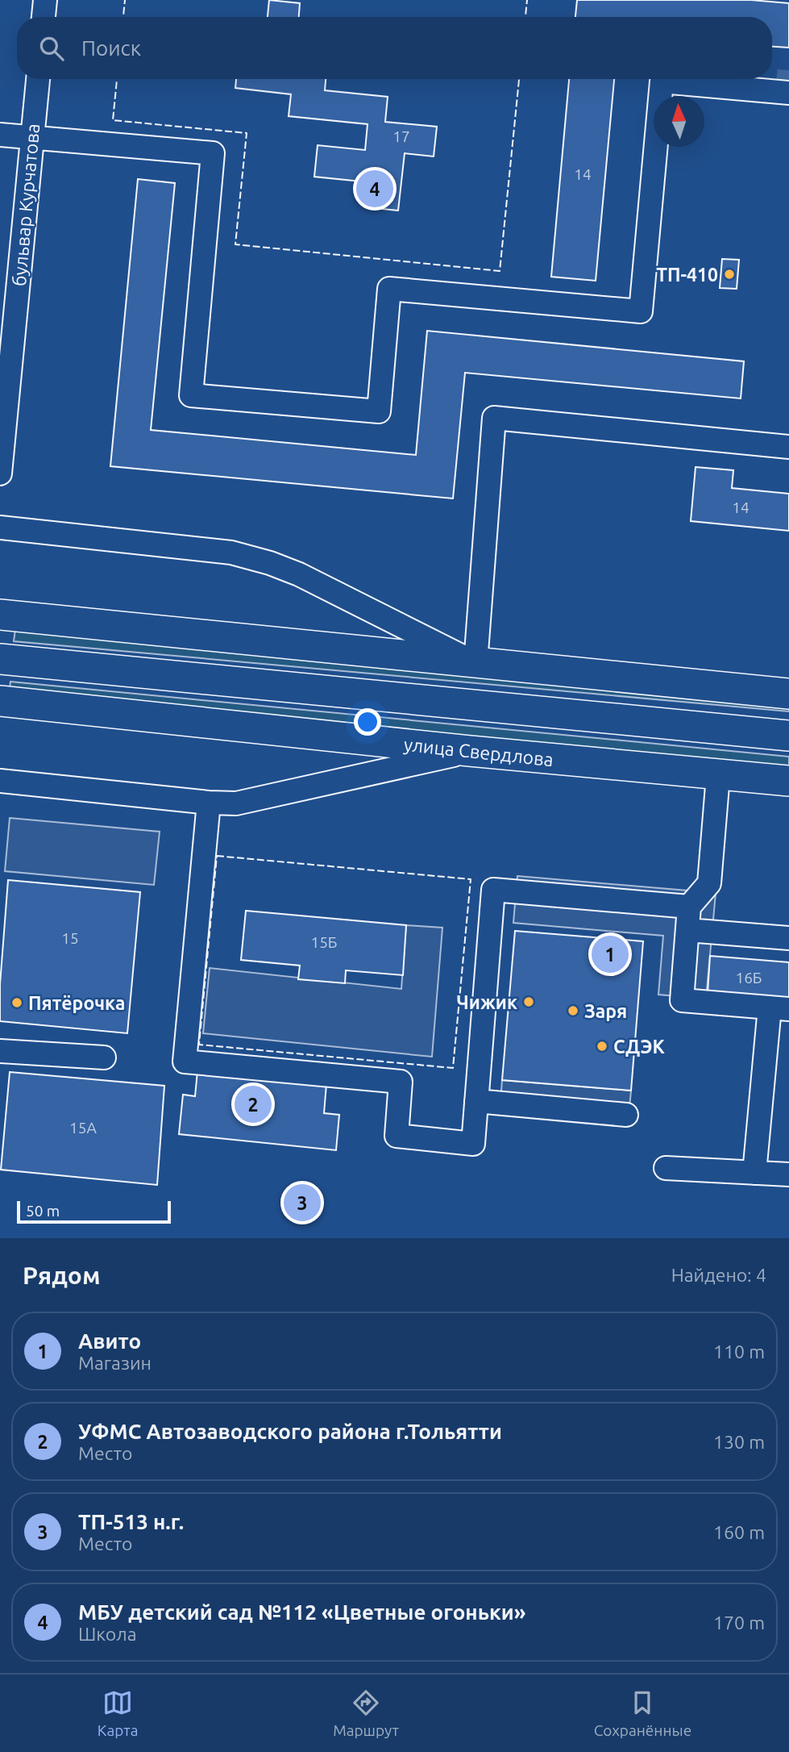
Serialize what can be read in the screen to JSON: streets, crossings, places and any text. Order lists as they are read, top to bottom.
{
  "streets": {
    "main road": ["улица Свердлова"],
    "street": ["бульвар Курчатова"]
  },
  "places": [
    "ТП-410",
    "Чижик",
    "Пятёрочка",
    "Заря",
    "СДЭК"
  ],
  "house_numbers": [
    "17",
    "14",
    "14",
    "15",
    "15Б",
    "16Б",
    "15А"
  ],
  "scale_bar": "50 m",
  "north": "top",
  "page": {
    "search": "Поиск",
    "pins": [
      "4",
      "1",
      "2",
      "3"
    ],
    "scale": "50 m",
    "heading": ["Рядом", "Найдено: 4"],
    "list": [
      {
        "mark": "1",
        "name": "Авито",
        "note": "Магазин",
        "value": "110 m"
      },
      {
        "mark": "2",
        "name": "УФМС Автозаводского района г.Тольятти",
        "note": "Место",
        "value": "130 m"
      },
      {
        "mark": "3",
        "name": "ТП-513 н.г.",
        "note": "Место",
        "value": "160 m"
      },
      {
        "mark": "4",
        "name": "МБУ детский сад №112 «Цветные огоньки»",
        "note": "Школа",
        "value": "170 m"
      }
    ],
    "nav": ["Карта", "Маршрут", "Сохранённые"]
  }
}
